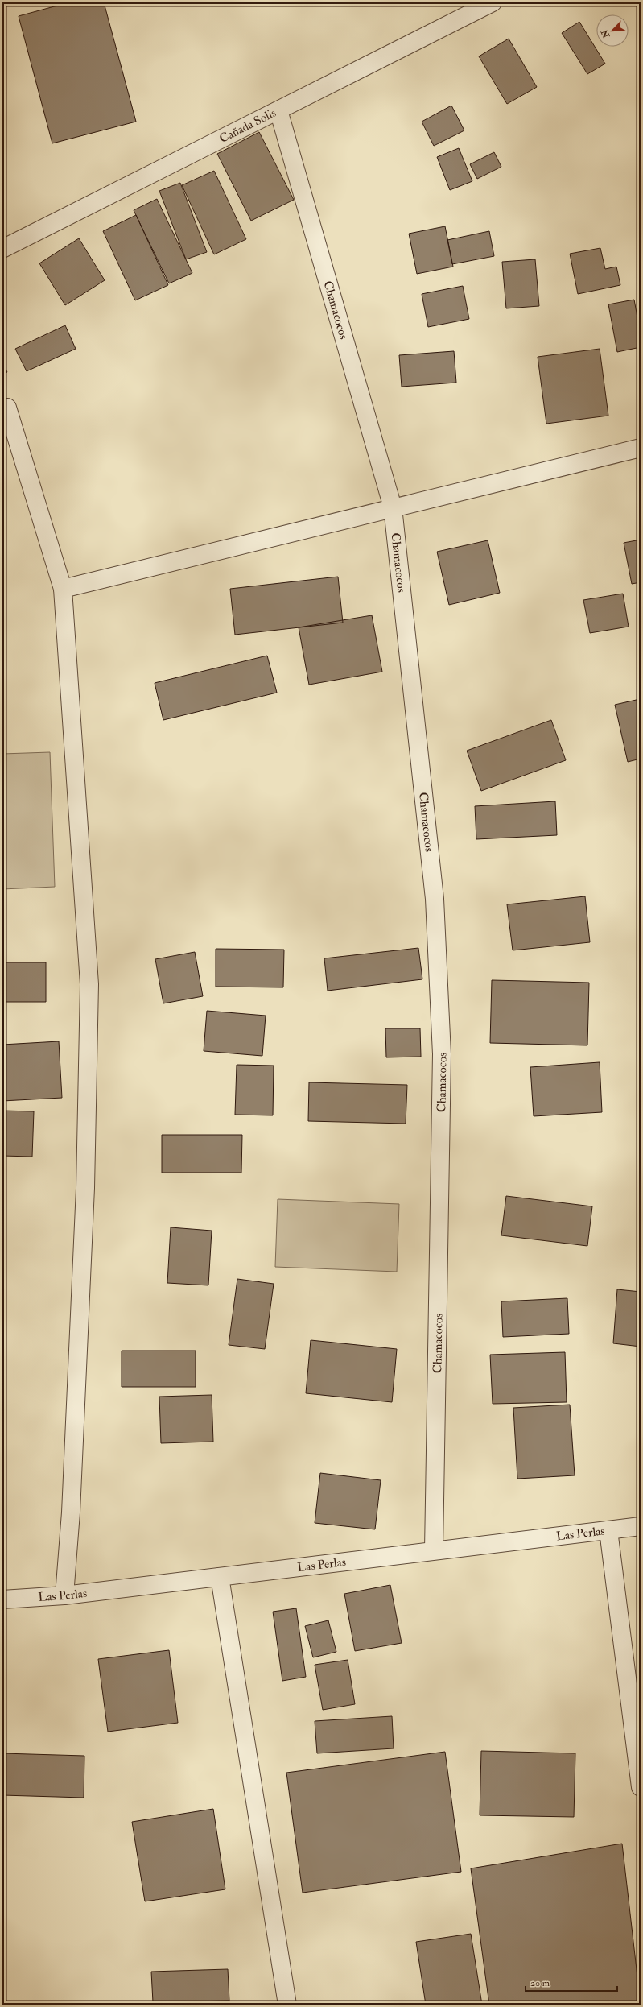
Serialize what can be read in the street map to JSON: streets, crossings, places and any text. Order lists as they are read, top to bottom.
{
  "streets": {
    "street": ["Cañada Solis", "Chamacocos", "Las Perlas"]
  },
  "crossings": [
    ["Cañada Solis", "Chamacocos"],
    ["Chamacocos", "Las Perlas"]
  ],
  "scale_bar": "20 m",
  "north": "bottom left"
}
